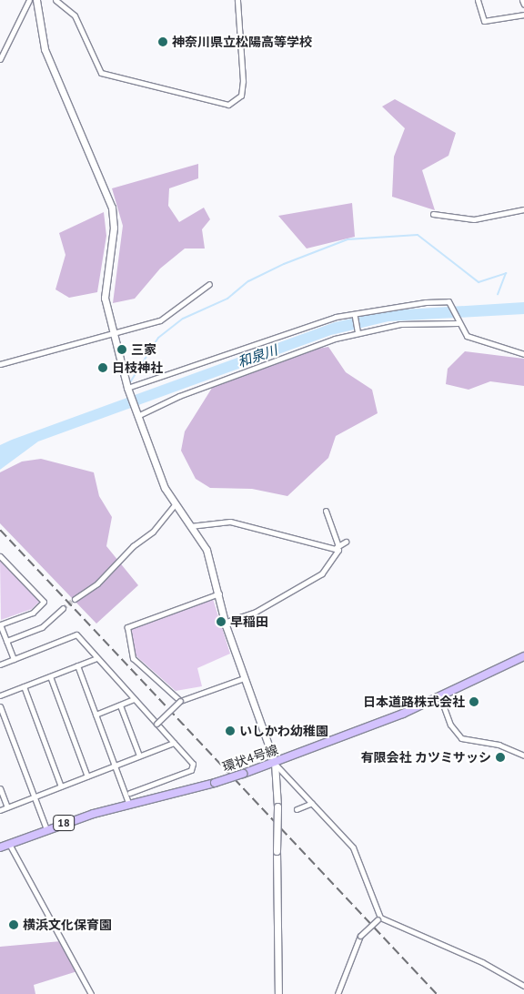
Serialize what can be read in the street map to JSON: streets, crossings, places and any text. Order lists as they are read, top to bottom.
{
  "streets": {
    "main road": ["環状4号線", "18"]
  },
  "water": ["和泉川"],
  "places": [
    "神奈川県立松陽高等学校",
    "三家",
    "日枝神社",
    "早稲田",
    "日本道路株式会社",
    "いしかわ幼稚園",
    "有限会社 カツミサッシ",
    "横浜文化保育園"
  ]
}
